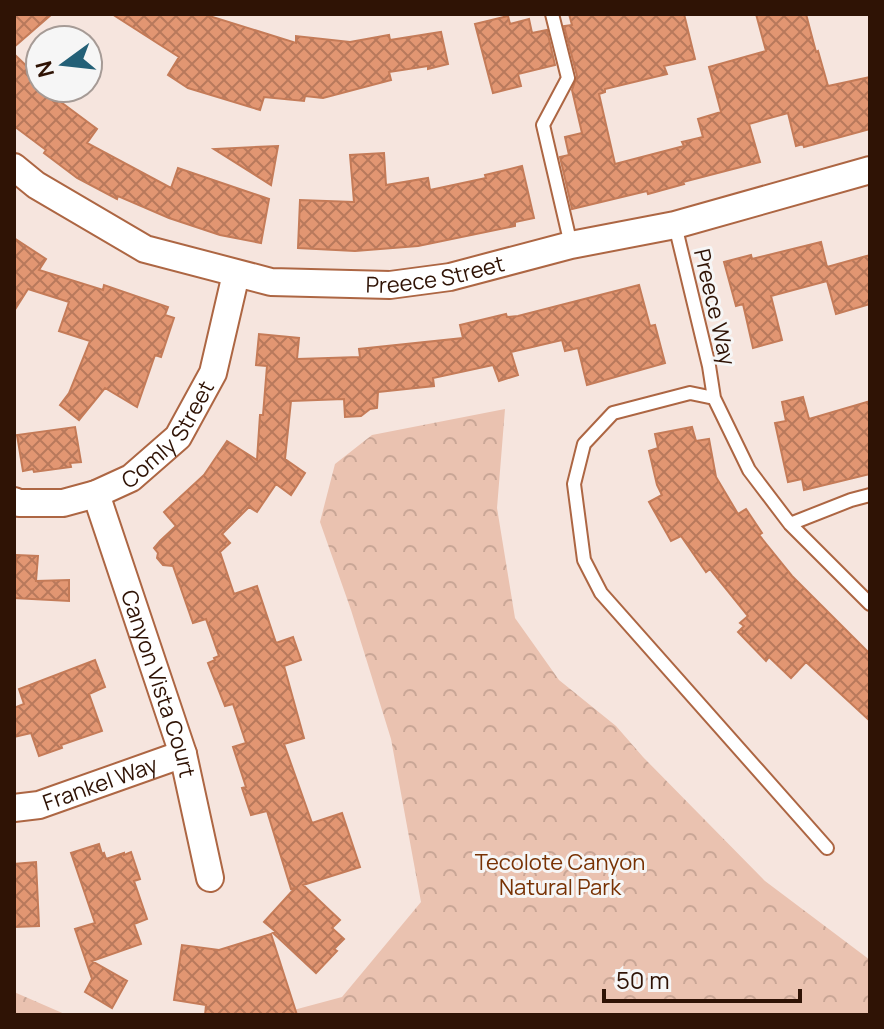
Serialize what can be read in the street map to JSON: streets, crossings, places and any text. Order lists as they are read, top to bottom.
{
  "streets": {
    "street": [
      "Preece Street",
      "Comly Street",
      "Canyon Vista Court",
      "Frankel Way"
    ],
    "lane": ["Preece Way"]
  },
  "crossings": [
    ["Preece Street", "Preece Way"],
    ["Preece Street", "Comly Street"],
    ["Comly Street", "Canyon Vista Court"],
    ["Canyon Vista Court", "Frankel Way"]
  ],
  "parks": ["Tecolote Canyon Natural Park"],
  "scale_bar": "50 m",
  "north": "left"
}
